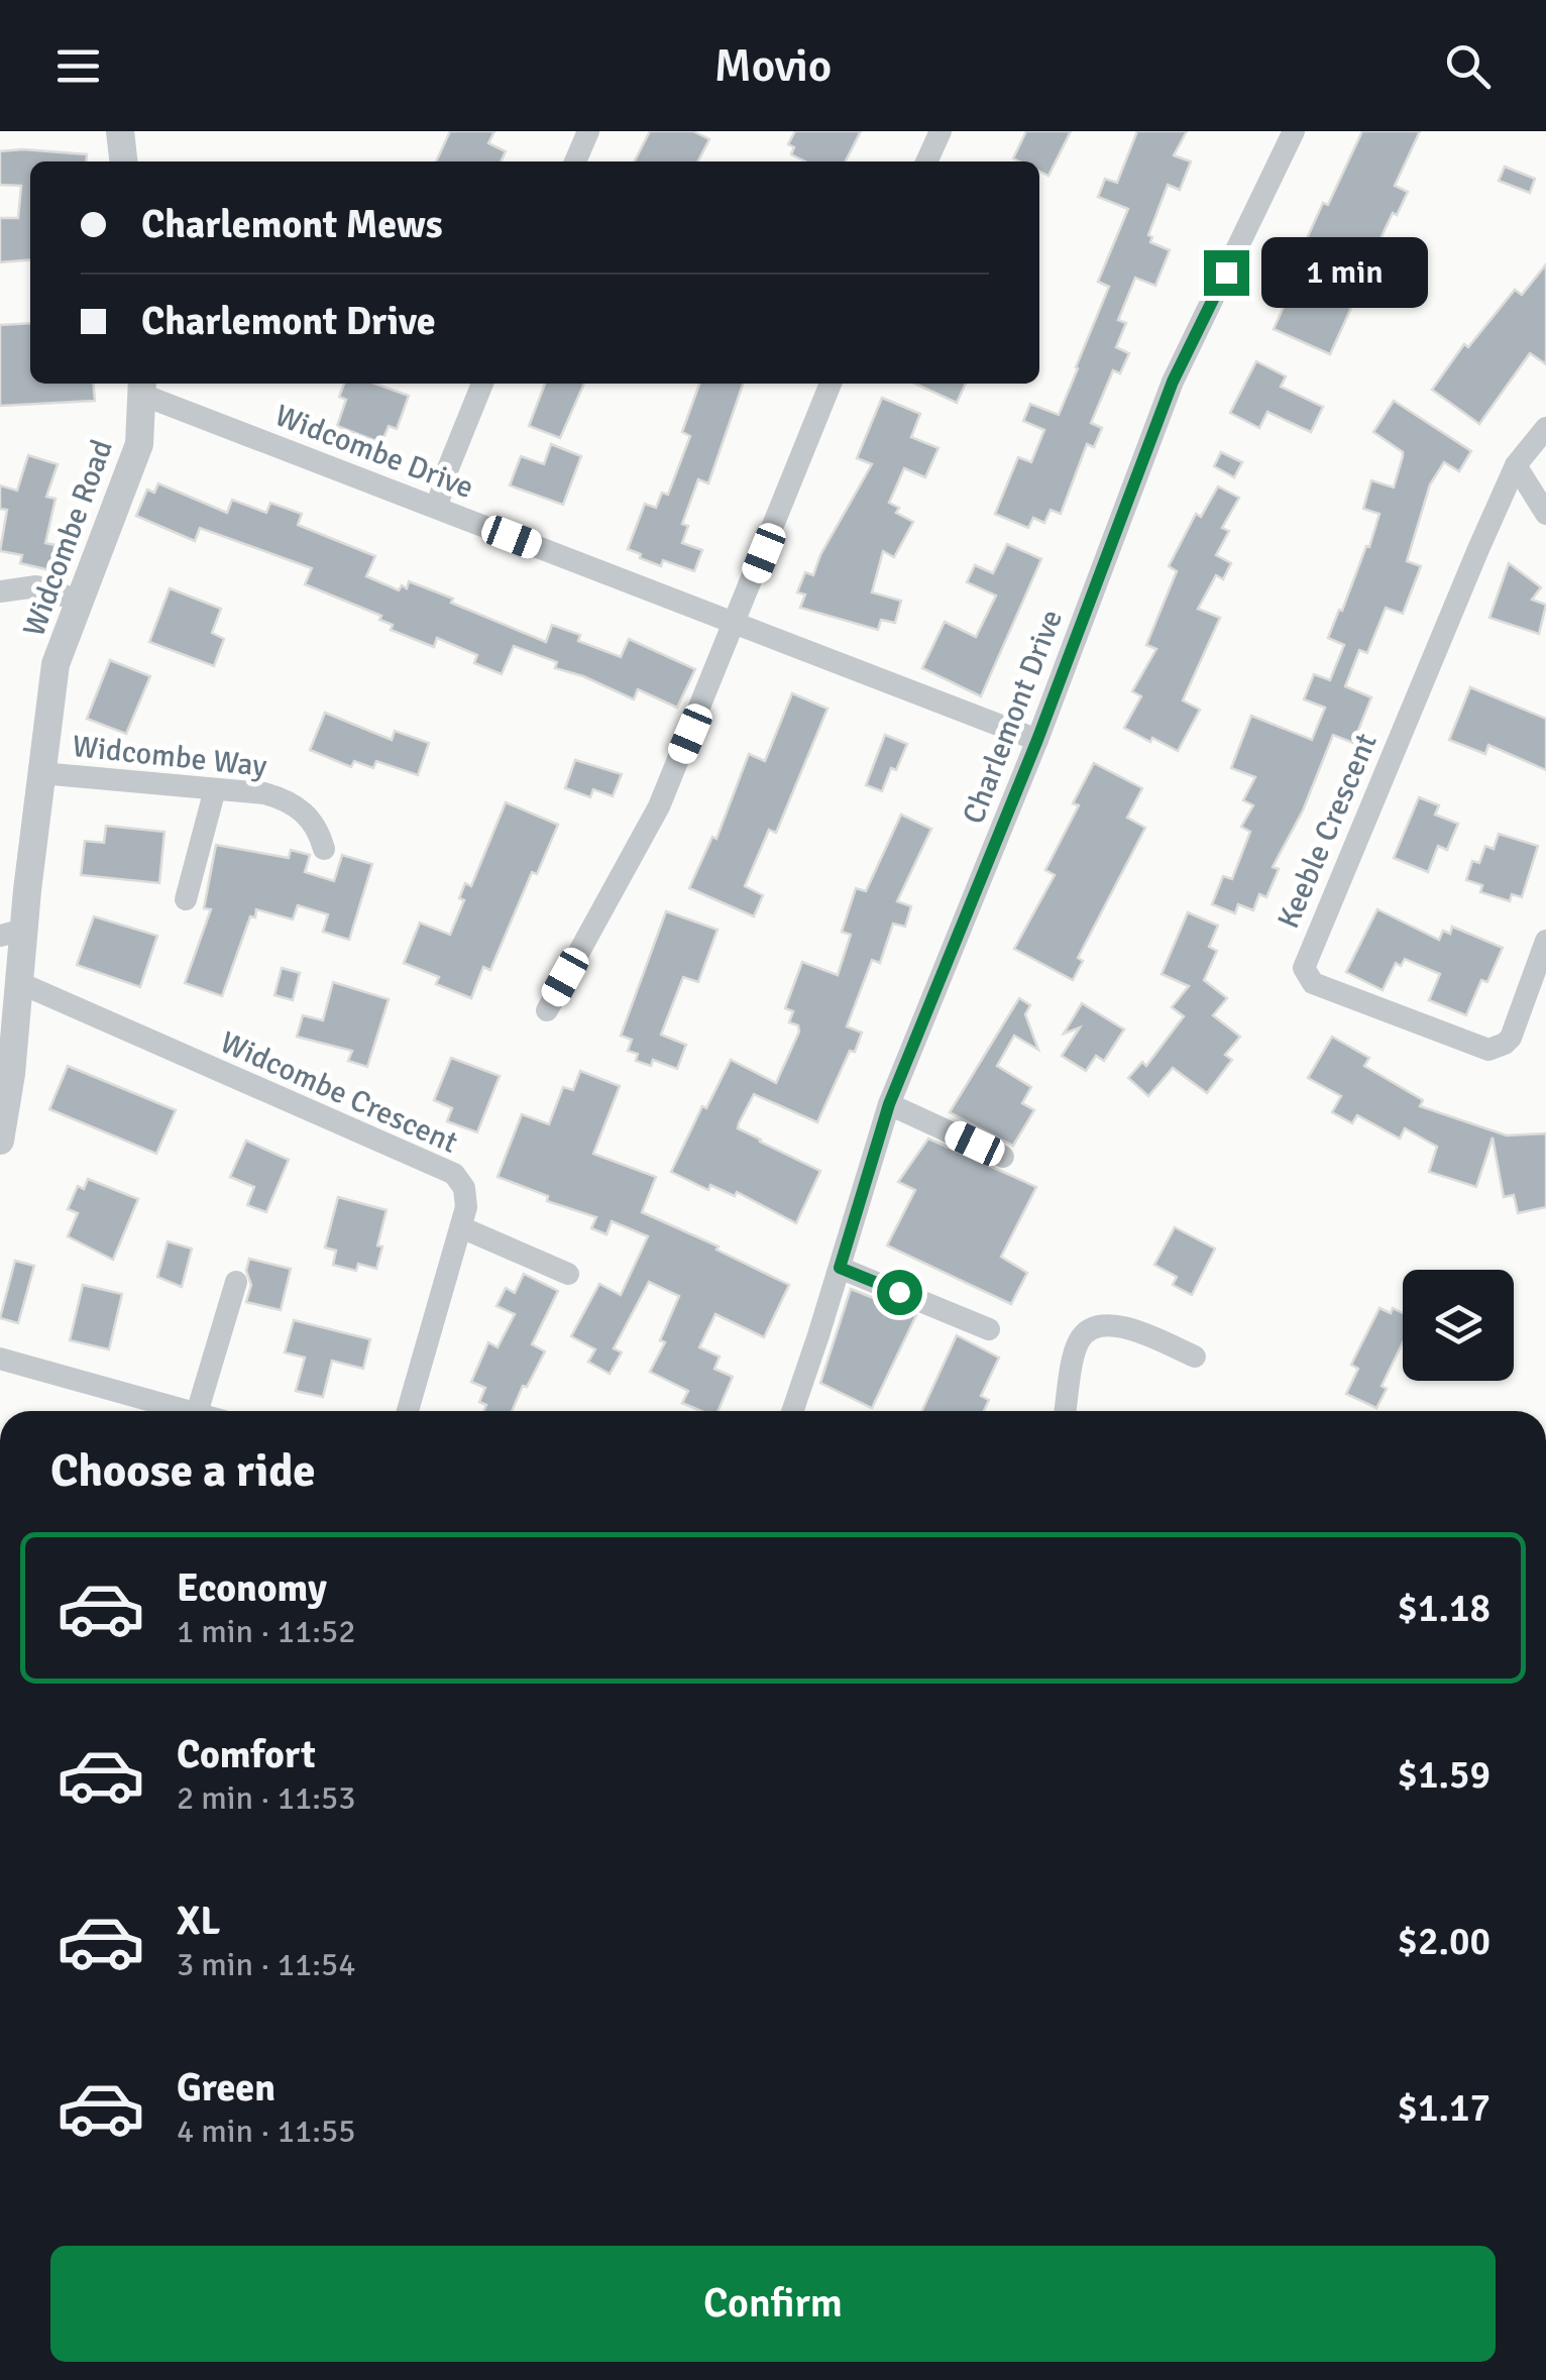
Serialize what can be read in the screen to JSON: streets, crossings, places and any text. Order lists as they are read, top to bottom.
{
  "streets": {
    "street": [
      "Widcombe Drive",
      "Widcombe Road",
      "Charlemont Drive",
      "Widcombe Way",
      "Keeble Crescent",
      "Widcombe Crescent"
    ]
  },
  "crossings": [
    ["Widcombe Drive", "Widcombe Road"],
    ["Widcombe Drive", "Charlemont Drive"],
    ["Widcombe Road", "Widcombe Way"],
    ["Widcombe Road", "Widcombe Crescent"]
  ],
  "page": {
    "header": "Movio",
    "banner": ["Charlemont Mews", "Charlemont Drive"],
    "bubble": "1 min",
    "heading": "Choose a ride",
    "list": [
      {
        "name": "Economy",
        "note": "1 min · 11:52",
        "value": "$1.18"
      },
      {
        "name": "Comfort",
        "note": "2 min · 11:53",
        "value": "$1.59"
      },
      {
        "name": "XL",
        "note": "3 min · 11:54",
        "value": "$2.00"
      },
      {
        "name": "Green",
        "note": "4 min · 11:55",
        "value": "$1.17"
      }
    ],
    "buttons": "Confirm"
  }
}
